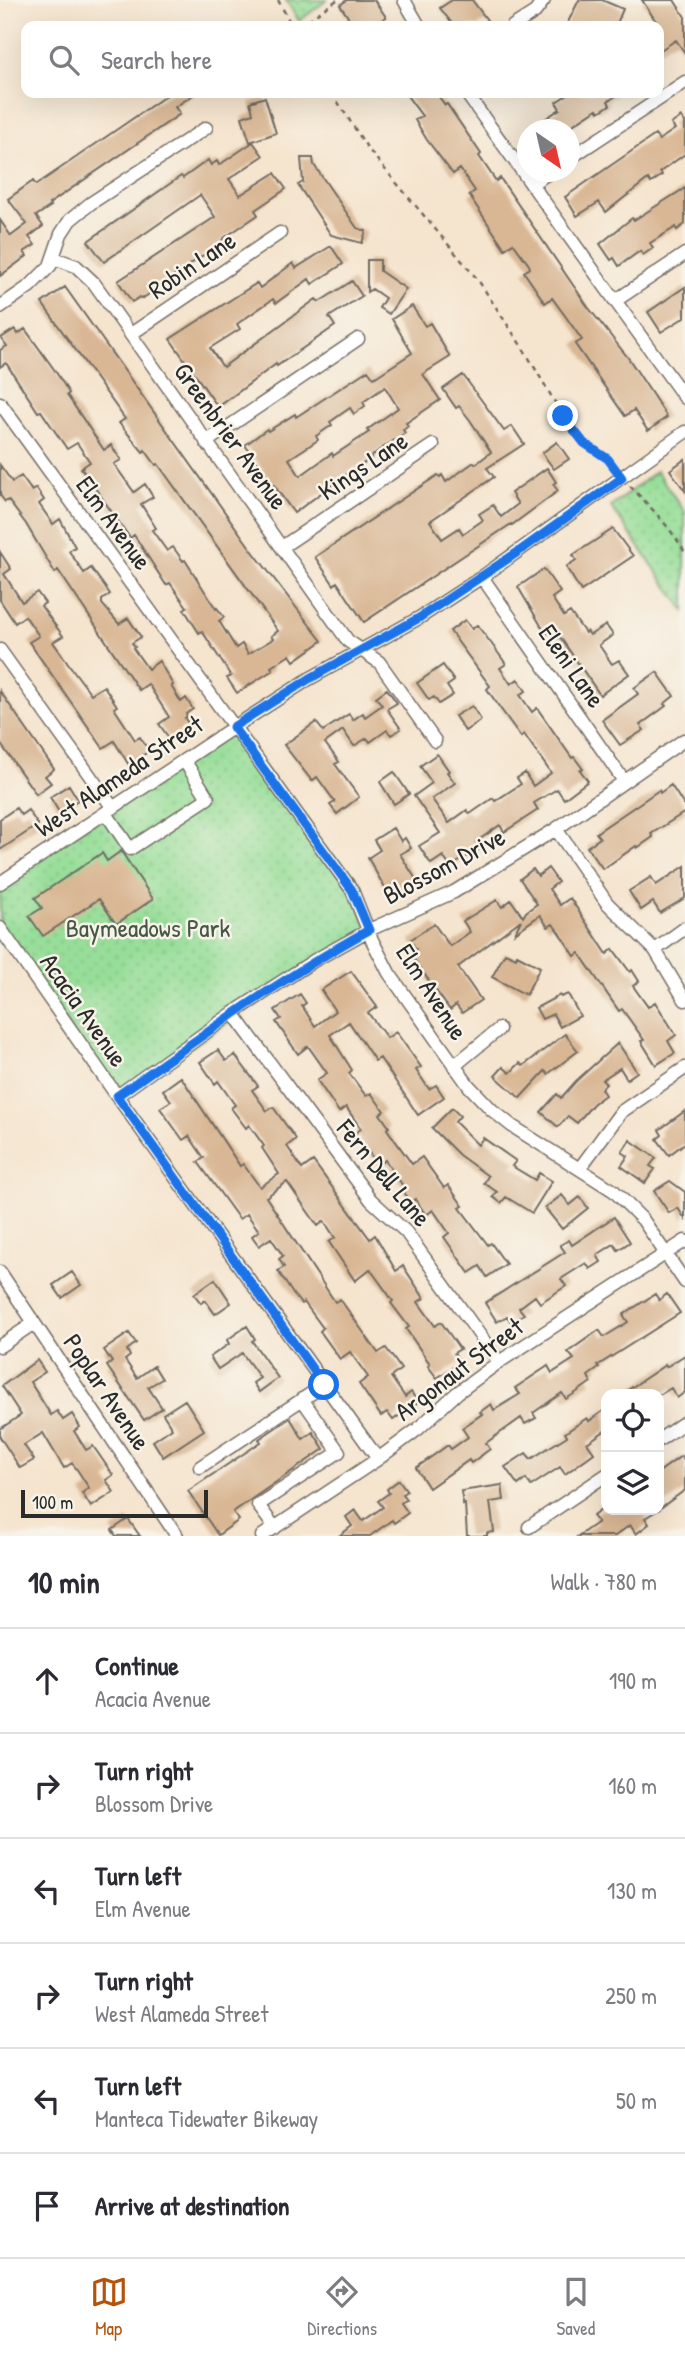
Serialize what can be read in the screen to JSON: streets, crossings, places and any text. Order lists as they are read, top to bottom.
{
  "streets": {
    "street": [
      "Robin Lane",
      "Greenbrier Avenue",
      "Kings Lane",
      "Elm Avenue",
      "Eleni Lane",
      "West Alameda Street",
      "Blossom Drive",
      "Acacia Avenue",
      "Fern Dell Lane",
      "Argonaut Street",
      "Poplar Avenue"
    ]
  },
  "crossings": [
    ["Robin Lane", "Greenbrier Avenue"],
    ["Greenbrier Avenue", "Kings Lane"],
    ["Greenbrier Avenue", "West Alameda Street"],
    ["Elm Avenue", "West Alameda Street"],
    ["Elm Avenue", "Blossom Drive"],
    ["Elm Avenue", "Argonaut Street"],
    ["Eleni Lane", "West Alameda Street"],
    ["Eleni Lane", "Blossom Drive"],
    ["Blossom Drive", "Acacia Avenue"],
    ["Blossom Drive", "Fern Dell Lane"],
    ["Acacia Avenue", "Argonaut Street"],
    ["Fern Dell Lane", "Argonaut Street"]
  ],
  "parks": ["Baymeadows Park"],
  "scale_bar": "100 m",
  "north": "bottom right",
  "page": {
    "search": "Search here",
    "scale": "100 m",
    "heading": ["10 min", "Walk · 780 m"],
    "list": [
      ["Continue", "Acacia Avenue", "190 m"],
      ["Turn right", "Blossom Drive", "160 m"],
      ["Turn left", "Elm Avenue", "130 m"],
      ["Turn right", "West Alameda Street", "250 m"],
      ["Turn left", "Manteca Tidewater Bikeway", "50 m"],
      "Arrive at destination"
    ],
    "nav": ["Map", "Directions", "Saved"]
  }
}
